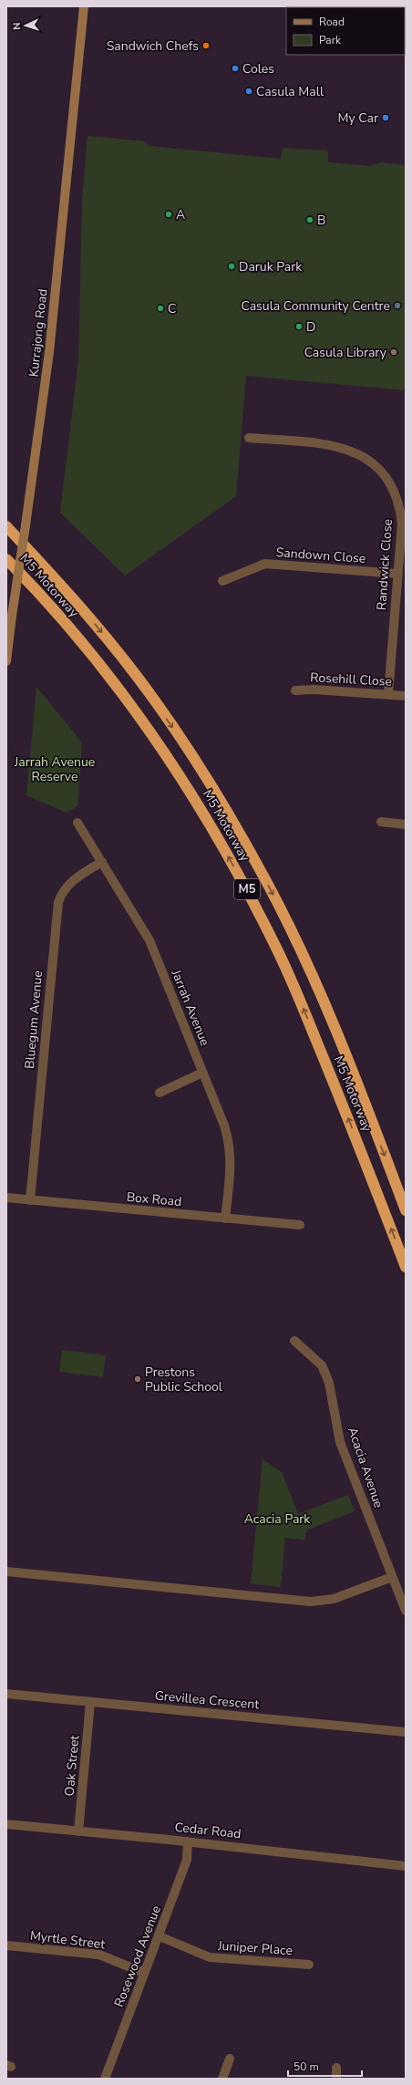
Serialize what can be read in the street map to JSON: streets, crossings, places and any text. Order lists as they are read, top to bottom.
{
  "streets": {
    "highway": ["M5 Motorway", "M5"],
    "main road": ["Kurrajong Road"],
    "street": [
      "Sandown Close",
      "Randwick Close",
      "Rosehill Close",
      "Jarrah Avenue",
      "Bluegum Avenue",
      "Box Road",
      "Acacia Avenue",
      "Grevillea Crescent",
      "Oak Street",
      "Cedar Road",
      "Myrtle Street",
      "Juniper Place",
      "Rosewood Avenue"
    ]
  },
  "crossings": [
    ["Sandown Close", "Randwick Close"],
    ["Randwick Close", "Rosehill Close"],
    ["Jarrah Avenue", "Bluegum Avenue"],
    ["Jarrah Avenue", "Box Road"],
    ["Bluegum Avenue", "Box Road"],
    ["Grevillea Crescent", "Oak Street"],
    ["Oak Street", "Cedar Road"],
    ["Cedar Road", "Rosewood Avenue"],
    ["Myrtle Street", "Rosewood Avenue"],
    ["Juniper Place", "Rosewood Avenue"]
  ],
  "parks": ["Jarrah Avenue Reserve", "Acacia Park"],
  "places": [
    "Sandwich Chefs",
    "Coles",
    "Casula Mall",
    "My Car",
    "A",
    "B",
    "Daruk Park",
    "Casula Community Centre",
    "C",
    "D",
    "Casula Library",
    "Prestons Public School"
  ],
  "legend": ["Road", "Park"],
  "scale_bar": "50 m",
  "north": "left"
}
